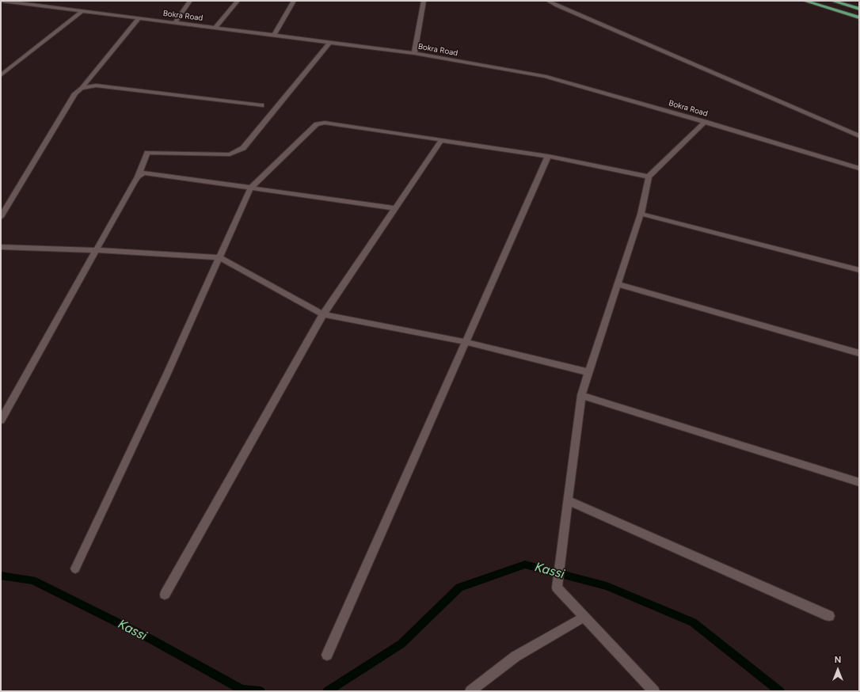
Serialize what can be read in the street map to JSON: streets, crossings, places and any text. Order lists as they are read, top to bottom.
{
  "streets": {
    "street": ["Bokra Road"]
  },
  "water": ["Kassi"],
  "north": "top"
}
